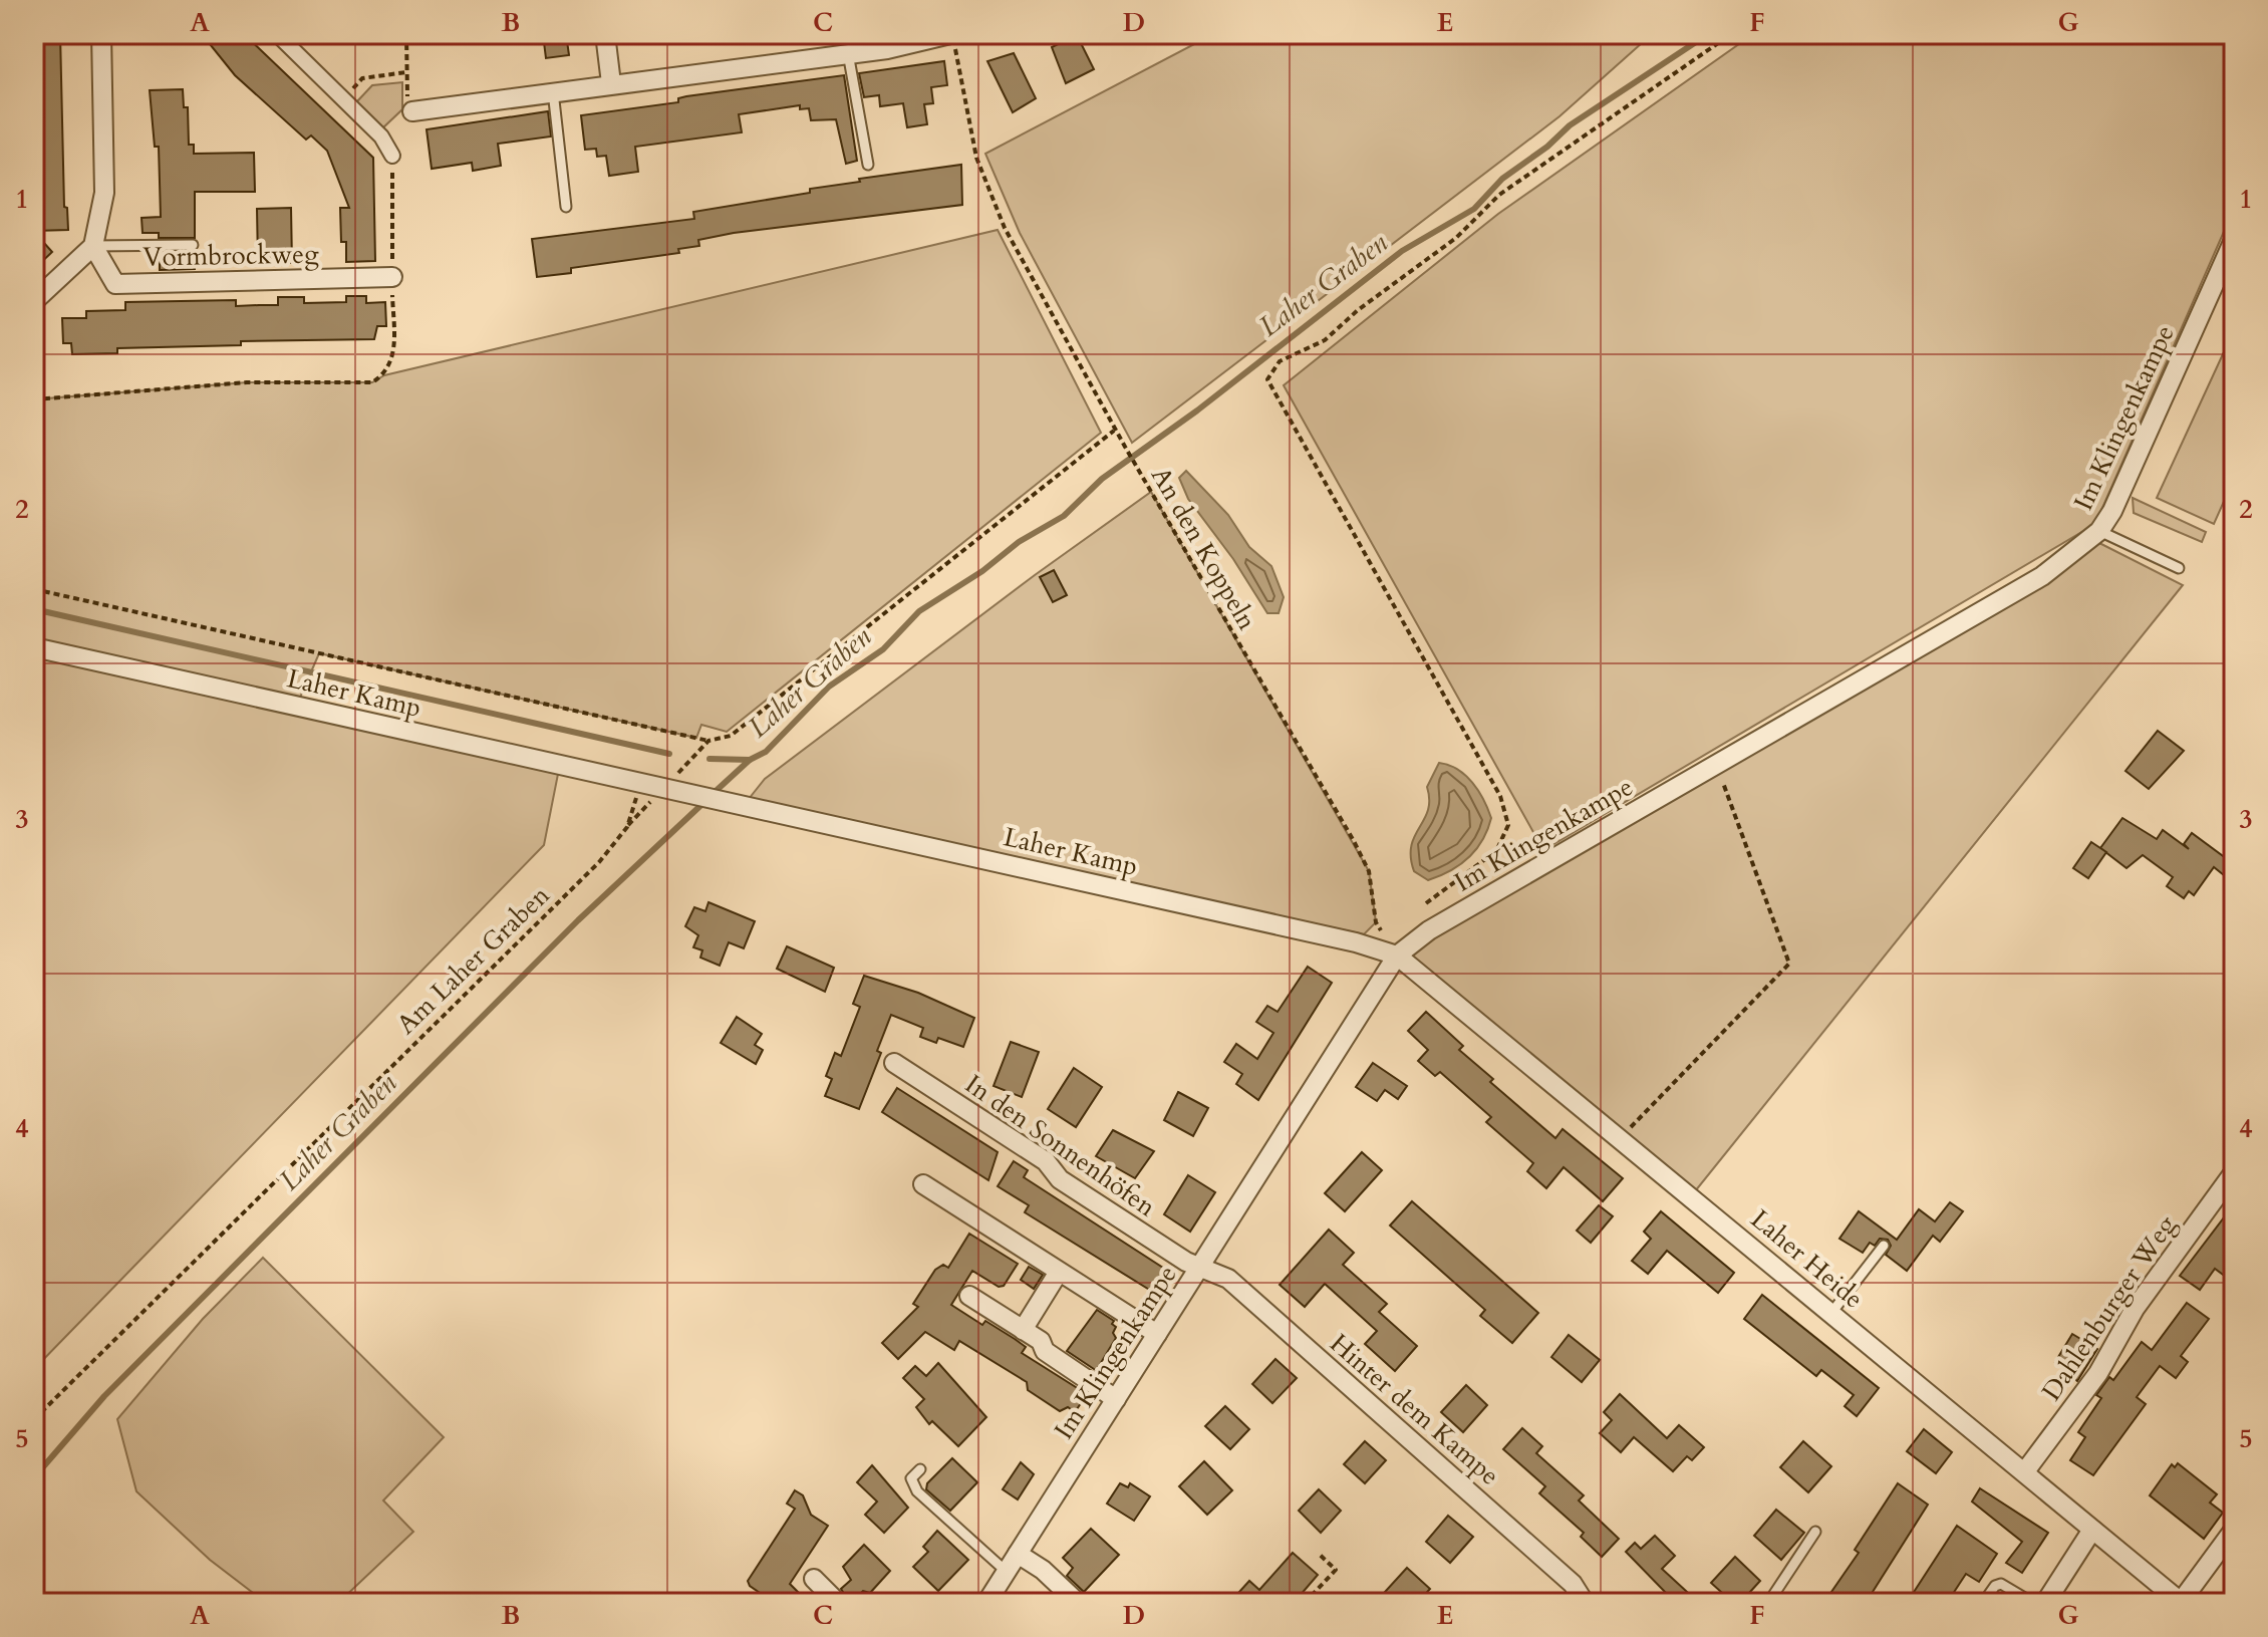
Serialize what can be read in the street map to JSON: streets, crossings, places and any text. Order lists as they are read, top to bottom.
{
  "streets": {
    "street": [
      "Vormbrockweg",
      "Im Klingenkampe",
      "Laher Kamp",
      "In den Sonnenhöfen",
      "Laher Heide",
      "Dahlenburger Weg",
      "Hinter dem Kampe"
    ],
    "path": ["An den Koppeln", "Am Laher Graben"]
  },
  "crossings": [
    ["Im Klingenkampe", "An den Koppeln"],
    ["Im Klingenkampe", "Laher Kamp"],
    ["Im Klingenkampe", "In den Sonnenhöfen"],
    ["Im Klingenkampe", "Laher Heide"],
    ["Im Klingenkampe", "Hinter dem Kampe"],
    ["An den Koppeln", "Laher Kamp"],
    ["An den Koppeln", "Laher Heide"],
    ["Laher Kamp", "Am Laher Graben"],
    ["Laher Kamp", "Laher Heide"],
    ["In den Sonnenhöfen", "Hinter dem Kampe"],
    ["Laher Heide", "Dahlenburger Weg"]
  ],
  "water": ["Laher Graben"],
  "grid": {
    "columns": [
      "A",
      "B",
      "C",
      "D",
      "E",
      "F",
      "G"
    ],
    "rows": [
      "1",
      "2",
      "3",
      "4",
      "5"
    ]
  }
}
